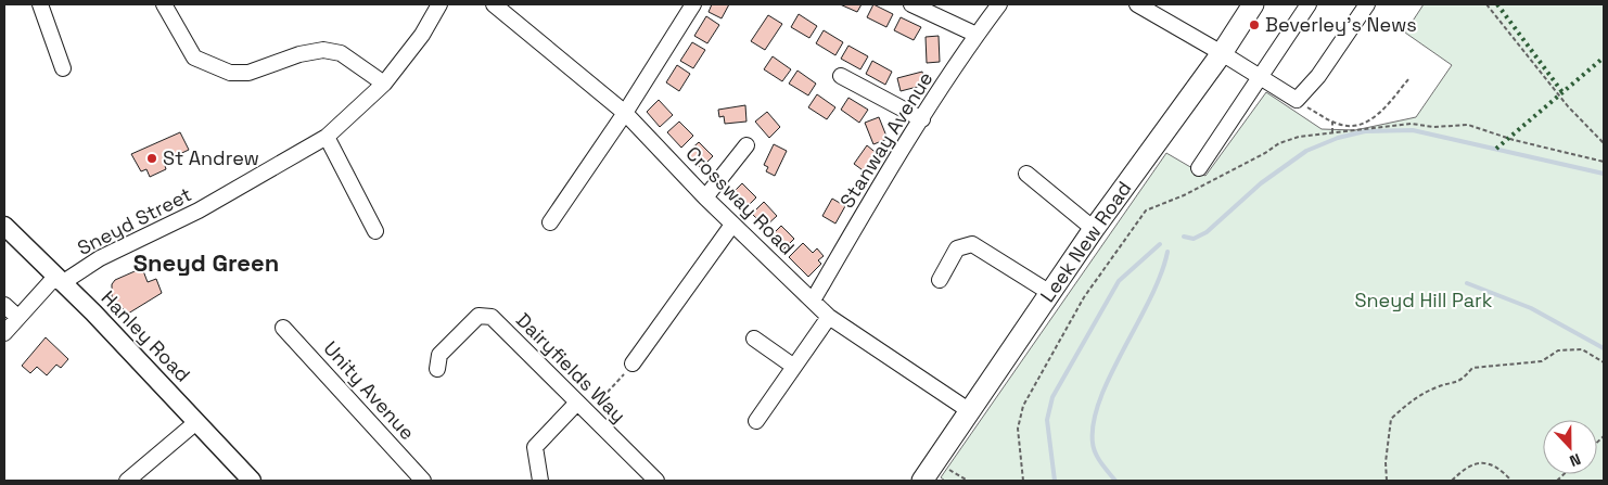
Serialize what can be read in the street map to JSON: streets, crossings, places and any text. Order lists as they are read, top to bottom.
{
  "streets": {
    "highway": ["Leek New Road"],
    "main road": ["Hanley Road"],
    "street": [
      "Stanway Avenue",
      "Crossway Road",
      "Sneyd Street",
      "Dairyfields Way",
      "Unity Avenue"
    ]
  },
  "crossings": [
    ["Stanway Avenue", "Crossway Road"],
    ["Crossway Road", "Leek New Road"],
    ["Sneyd Street", "Hanley Road"]
  ],
  "districts": ["Sneyd Green"],
  "parks": ["Sneyd Hill Park"],
  "places": ["Beverley's News", "St Andrew"],
  "north": "bottom"
}
